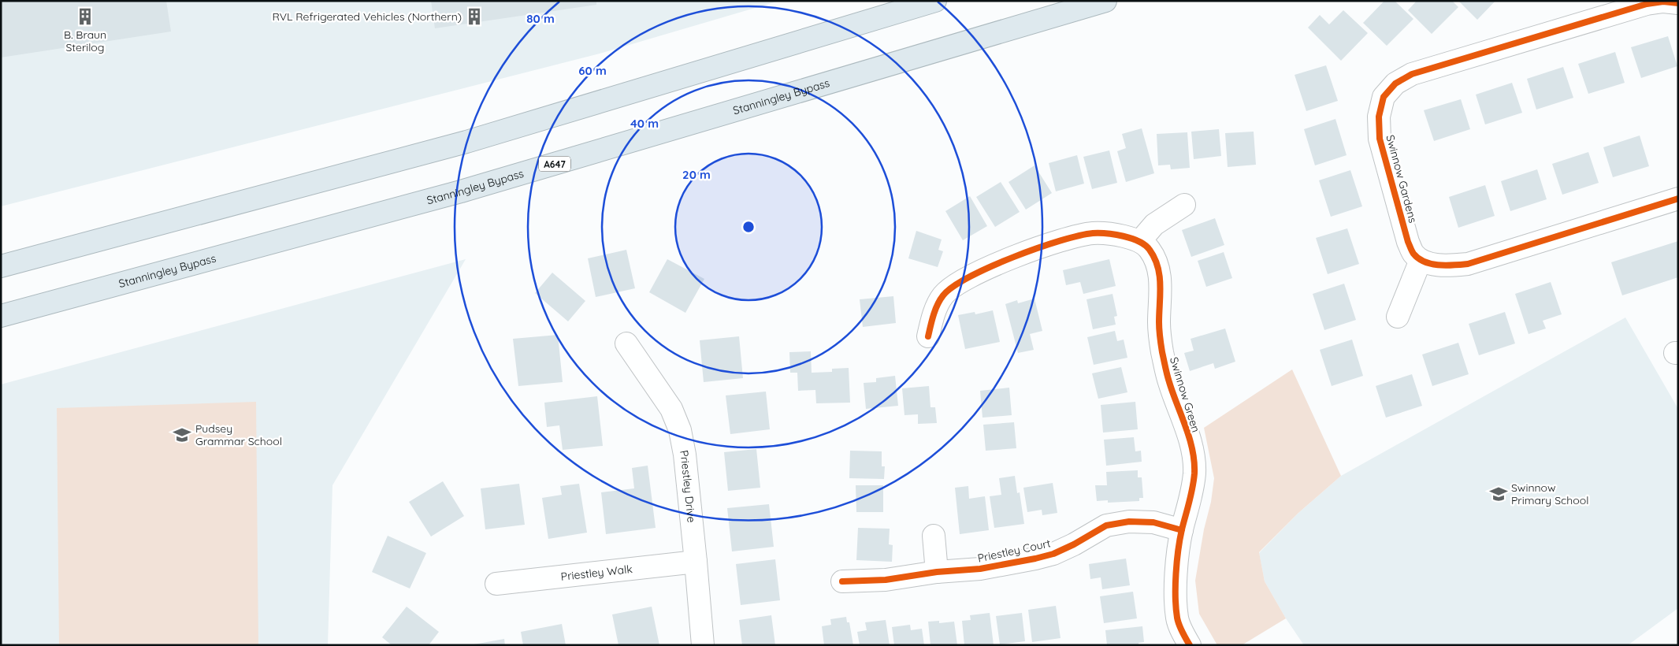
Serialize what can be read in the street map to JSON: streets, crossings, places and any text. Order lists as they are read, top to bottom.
{
  "streets": {
    "highway": ["Stanningley Bypass", "A647"],
    "street": [
      "Swinnow Gardens",
      "Swinnow Green",
      "Priestley Drive",
      "Priestley Court",
      "Priestley Walk"
    ]
  },
  "crossings": [
    ["Swinnow Green", "Priestley Court"],
    ["Priestley Drive", "Priestley Walk"]
  ],
  "places": {
    "building": ["B. Braun Sterilog", "RVL Refrigerated Vehicles (Northern)"],
    "school or university": ["Pudsey Grammar School", "Swinnow Primary School"]
  },
  "rings": [
    "80 m",
    "60 m",
    "40 m",
    "20 m"
  ]
}
